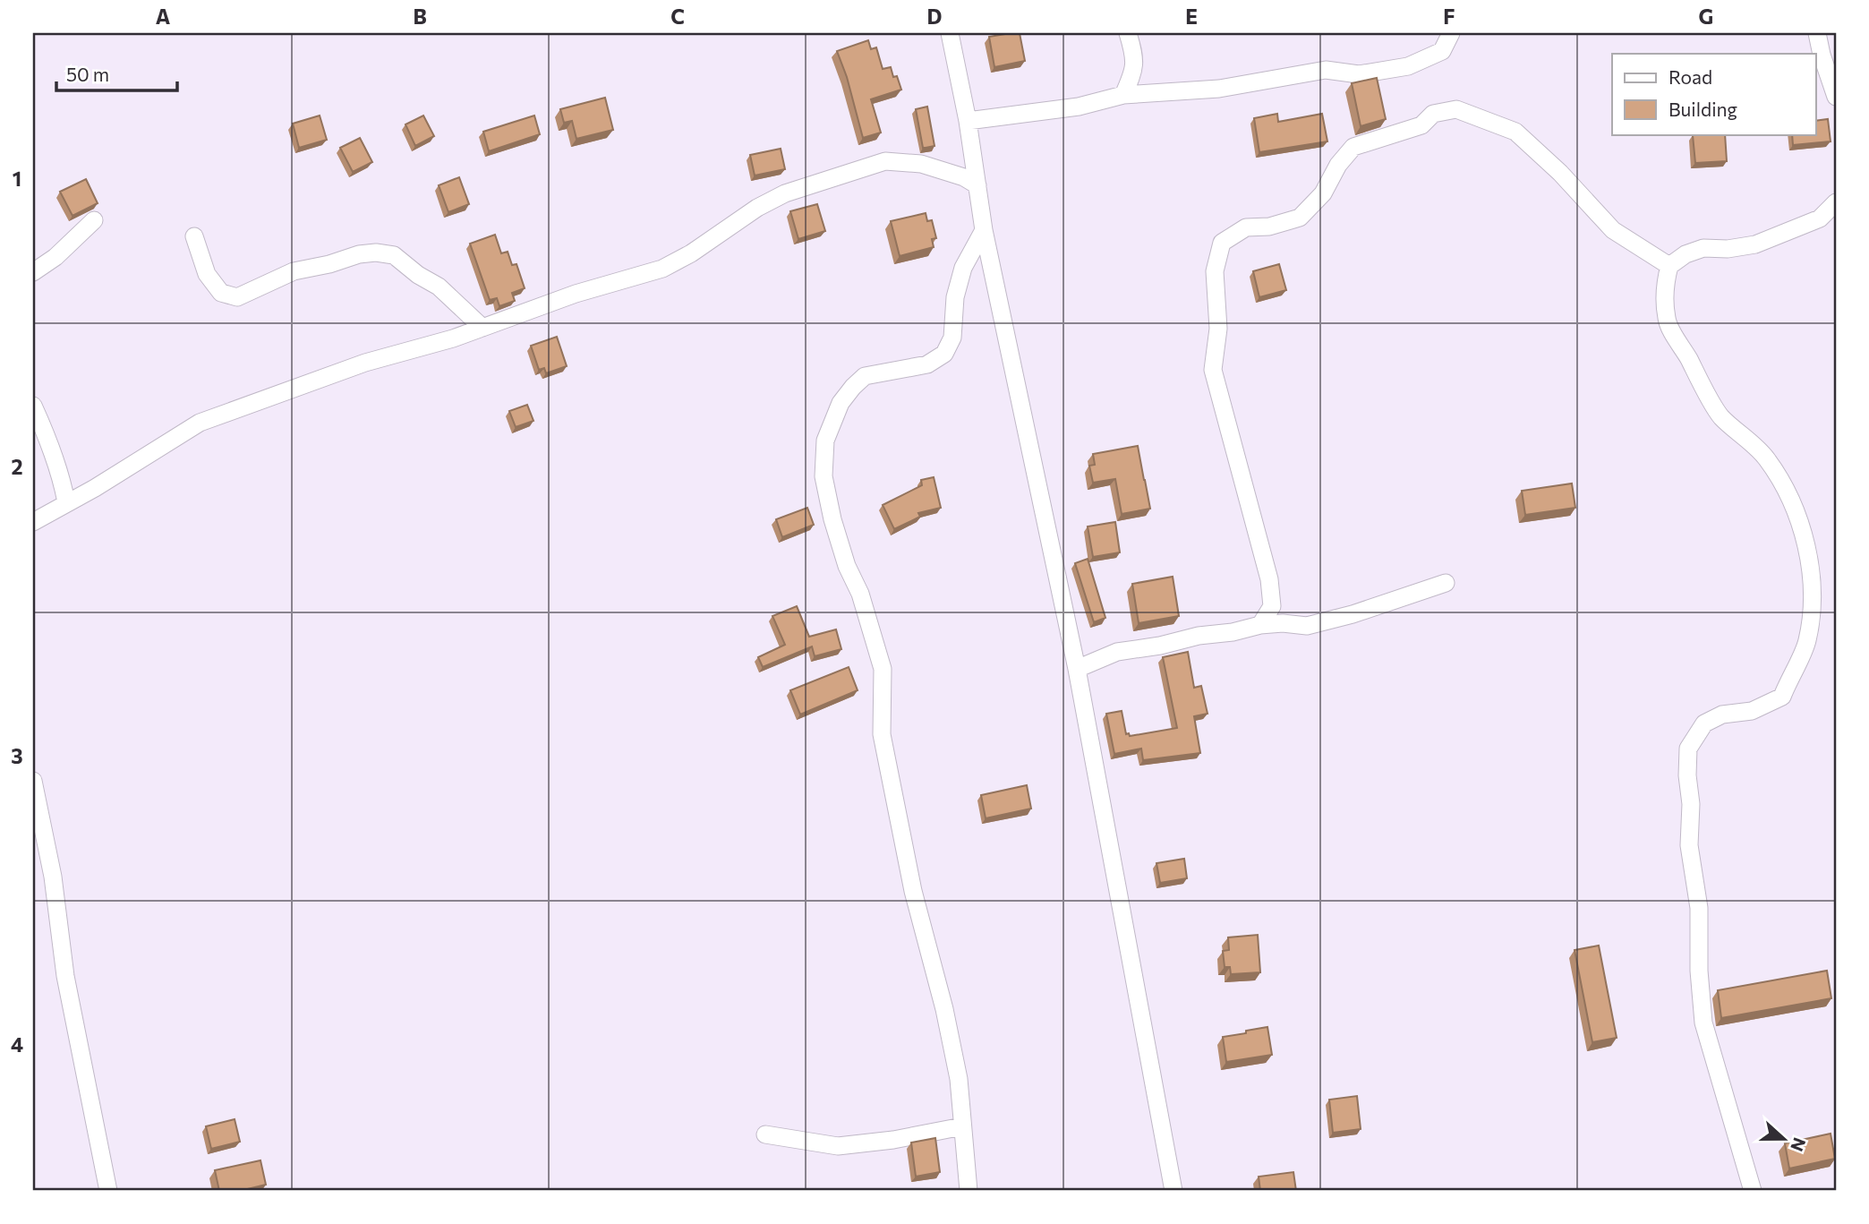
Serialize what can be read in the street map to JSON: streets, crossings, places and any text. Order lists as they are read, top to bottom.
{
  "legend": ["Road", "Building"],
  "scale_bar": "50 m",
  "north": "right",
  "grid": {
    "columns": [
      "A",
      "B",
      "C",
      "D",
      "E",
      "F",
      "G"
    ],
    "rows": [
      "1",
      "2",
      "3",
      "4"
    ]
  }
}
